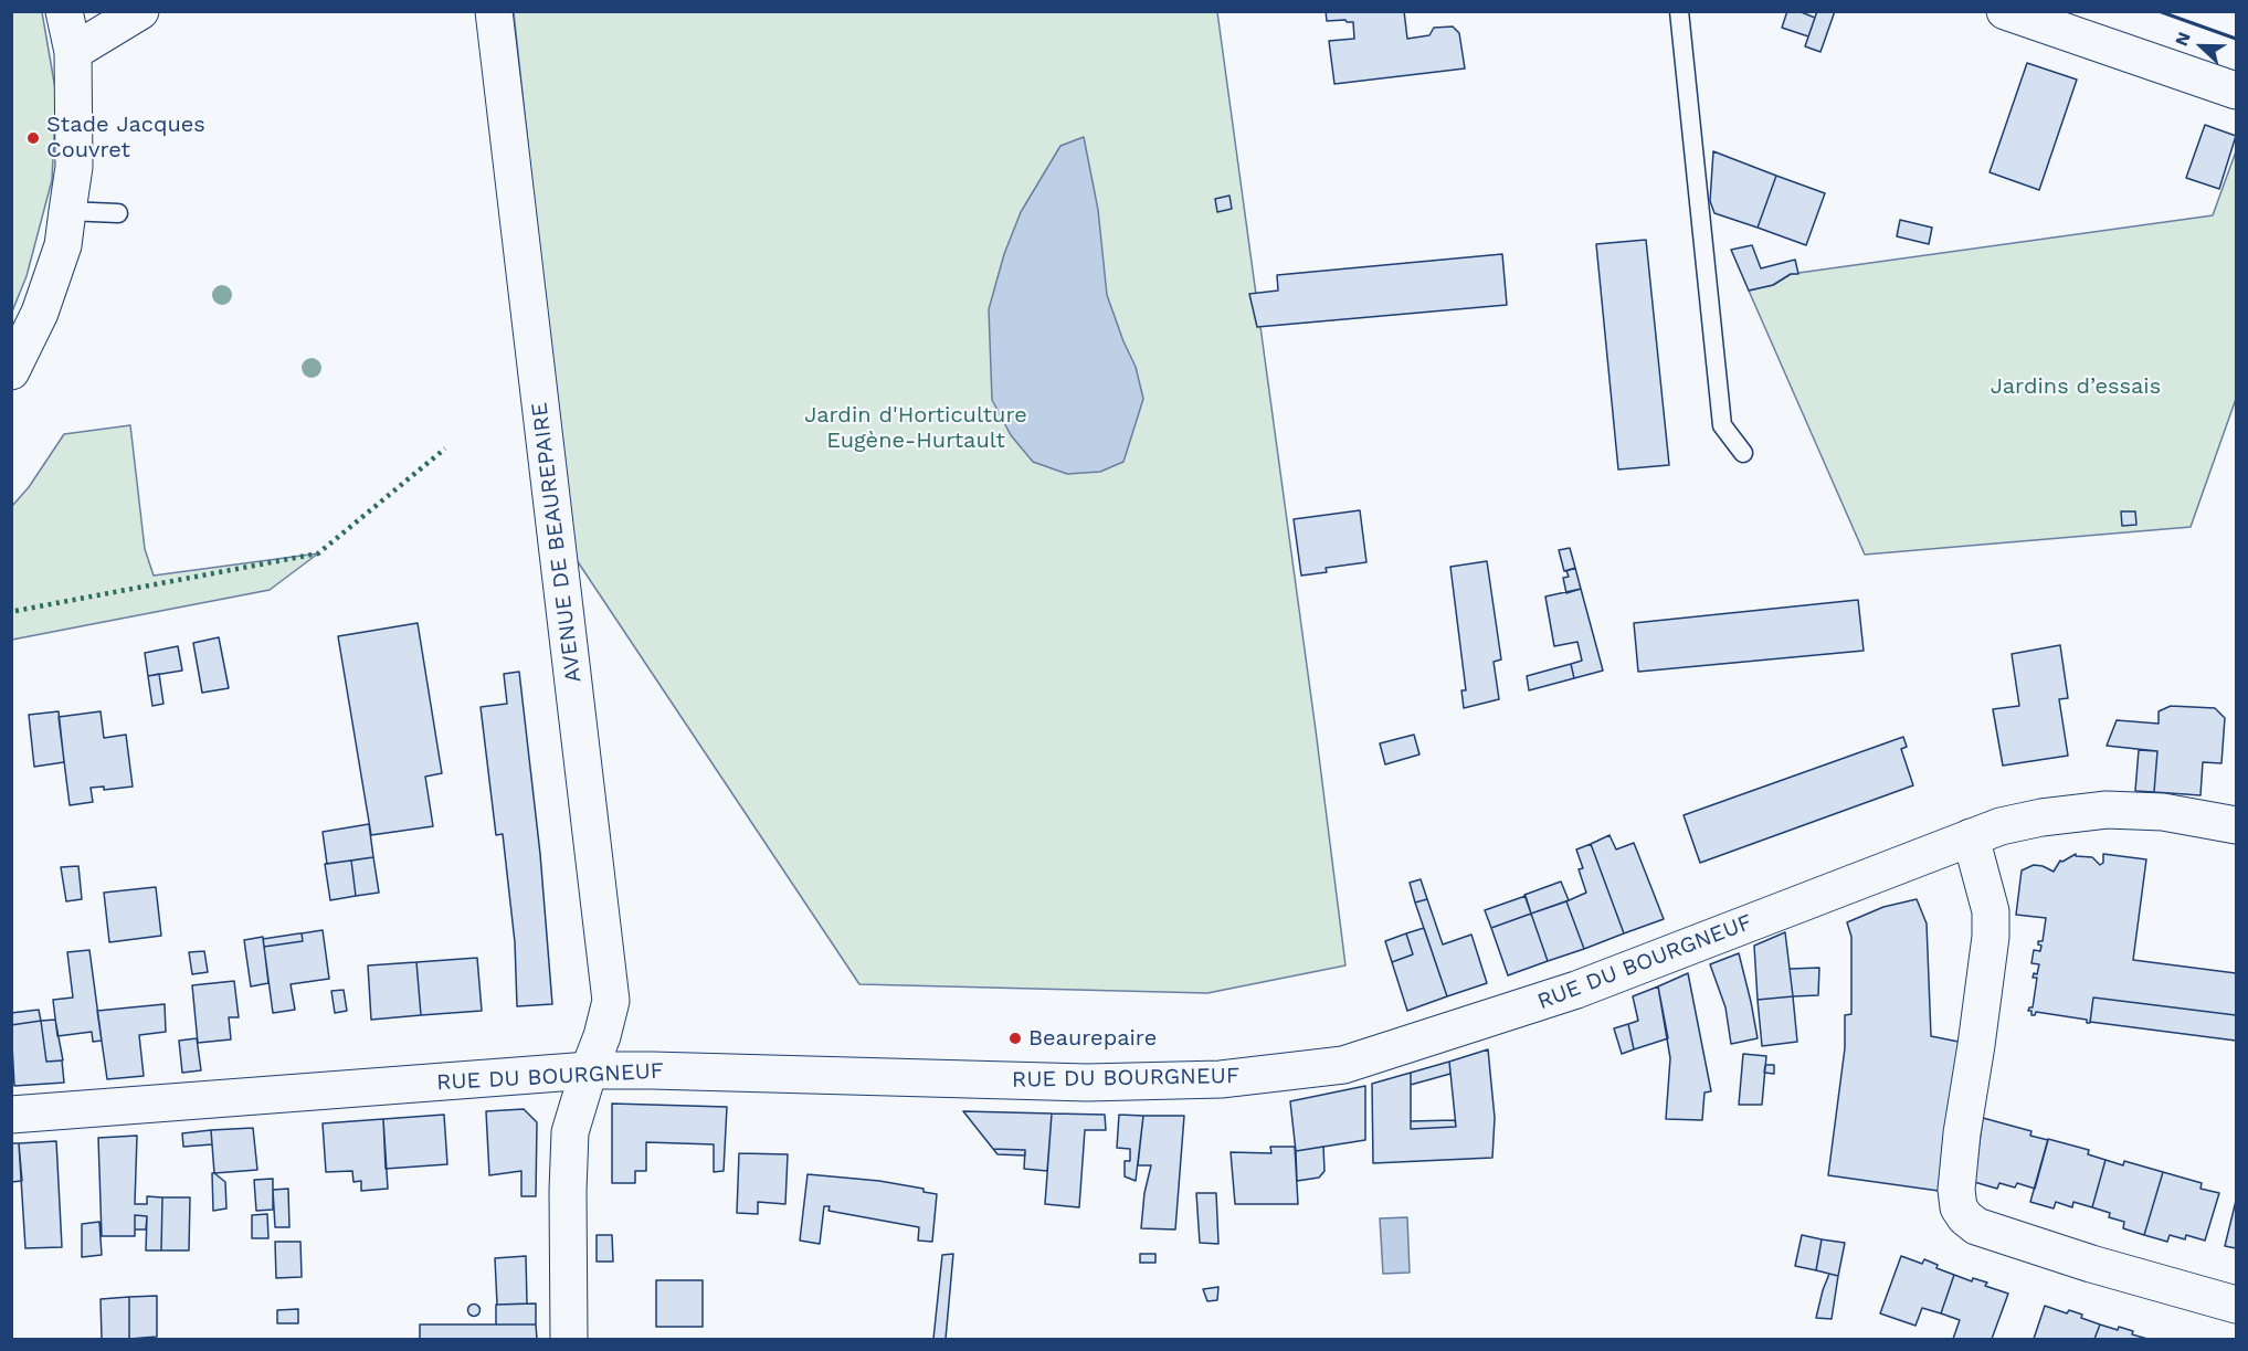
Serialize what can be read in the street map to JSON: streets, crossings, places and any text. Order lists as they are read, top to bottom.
{
  "streets": {
    "street": ["AVENUE DE BEAUREPAIRE", "RUE DU BOURGNEUF"]
  },
  "crossings": [
    ["AVENUE DE BEAUREPAIRE", "RUE DU BOURGNEUF"]
  ],
  "parks": ["Jardins d’essais", "Jardin d'Horticulture Eugène-Hurtault"],
  "places": ["Stade Jacques Couvret", "Beaurepaire"],
  "north": "left"
}
